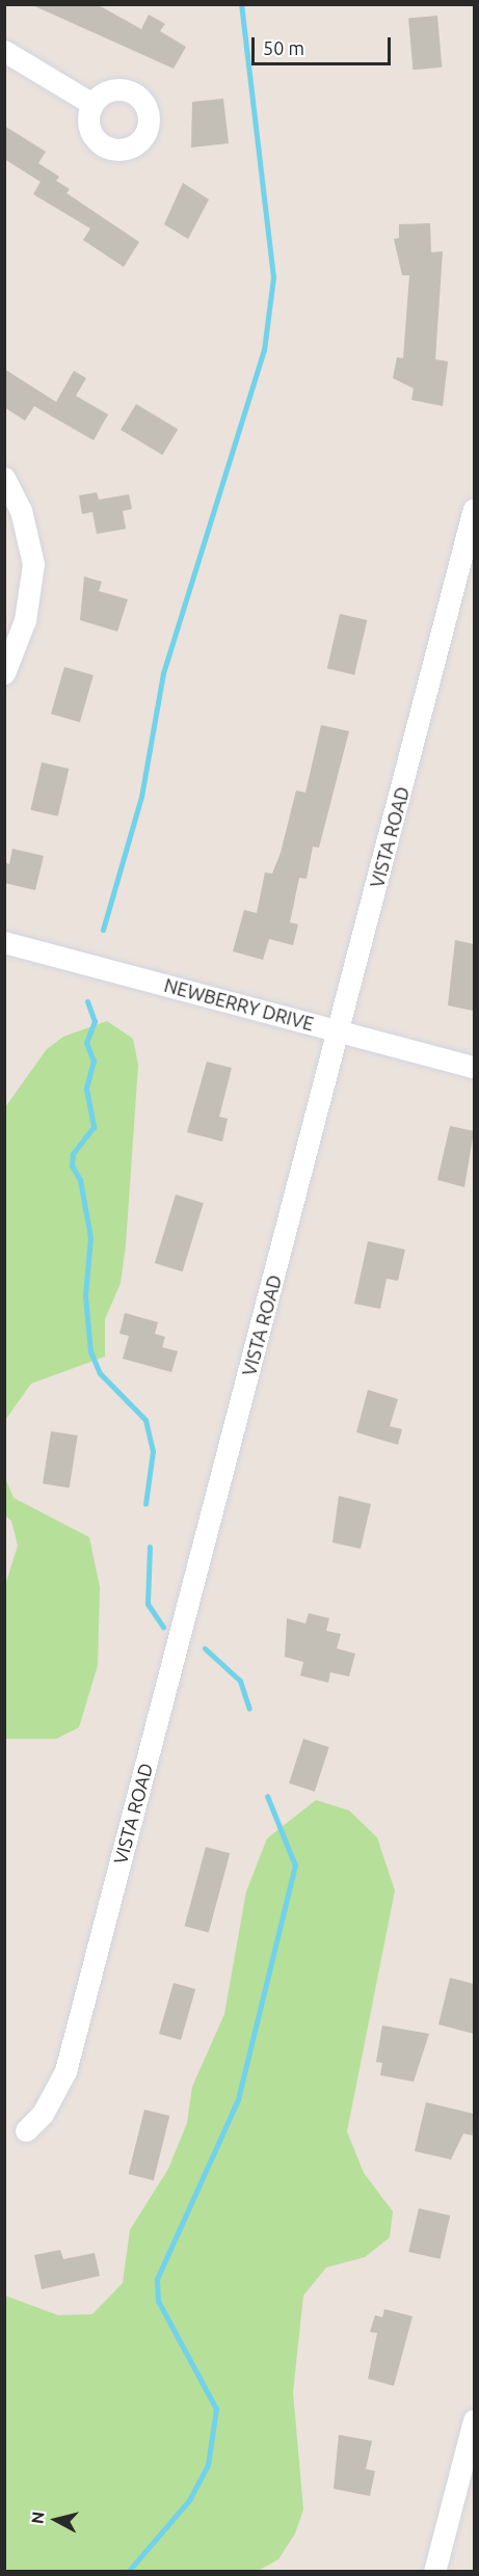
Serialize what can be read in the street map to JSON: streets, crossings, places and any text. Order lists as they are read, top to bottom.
{
  "streets": {
    "street": ["VISTA ROAD", "NEWBERRY DRIVE"]
  },
  "crossings": [
    ["VISTA ROAD", "NEWBERRY DRIVE"]
  ],
  "scale_bar": "50 m",
  "north": "left"
}
